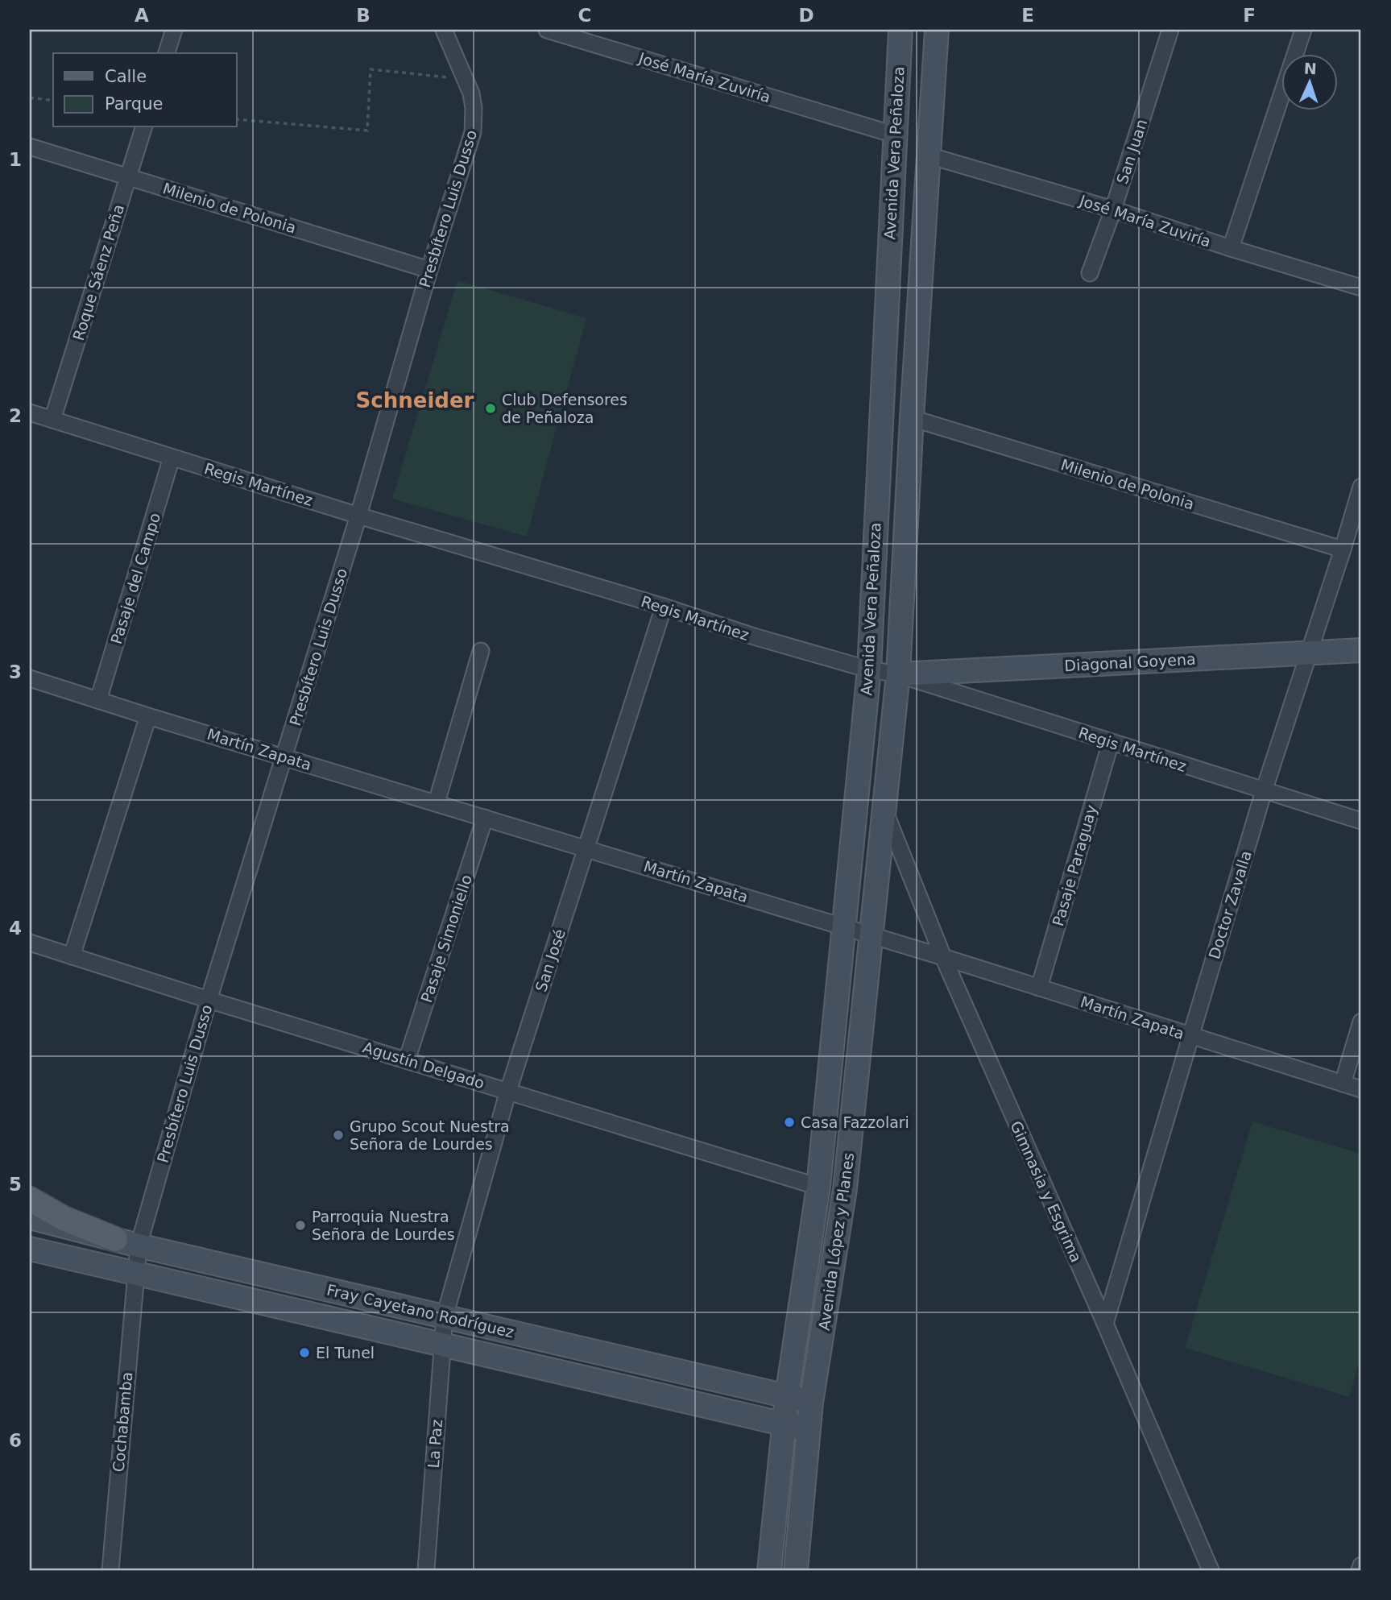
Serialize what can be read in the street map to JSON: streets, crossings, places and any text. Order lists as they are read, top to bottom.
{
  "streets": {
    "main road": [
      "Avenida Vera Peñaloza",
      "Diagonal Goyena",
      "Avenida López y Planes",
      "Fray Cayetano Rodríguez"
    ],
    "street": [
      "José María Zuviría",
      "San Juan",
      "Milenio de Polonia",
      "Presbítero Luis Dusso",
      "Roque Sáenz Peña",
      "Regis Martínez",
      "Pasaje del Campo",
      "Martín Zapata",
      "Pasaje Paraguay",
      "Doctor Zavalla",
      "Pasaje Simoniello",
      "San José",
      "Agustín Delgado",
      "Gimnasia y Esgrima",
      "Cochabamba",
      "La Paz"
    ]
  },
  "crossings": [
    ["José María Zuviría", "San Juan"],
    ["José María Zuviría", "Avenida Vera Peñaloza"],
    ["Avenida Vera Peñaloza", "Milenio de Polonia"],
    ["Avenida Vera Peñaloza", "Regis Martínez"],
    ["Avenida Vera Peñaloza", "Diagonal Goyena"],
    ["Avenida Vera Peñaloza", "Martín Zapata"],
    ["Avenida Vera Peñaloza", "Agustín Delgado"],
    ["Avenida Vera Peñaloza", "Gimnasia y Esgrima"],
    ["Avenida Vera Peñaloza", "Avenida López y Planes"],
    ["Milenio de Polonia", "Presbítero Luis Dusso"],
    ["Milenio de Polonia", "Roque Sáenz Peña"],
    ["Milenio de Polonia", "Doctor Zavalla"],
    ["Presbítero Luis Dusso", "Regis Martínez"],
    ["Presbítero Luis Dusso", "Martín Zapata"],
    ["Presbítero Luis Dusso", "Agustín Delgado"],
    ["Presbítero Luis Dusso", "Fray Cayetano Rodríguez"],
    ["Presbítero Luis Dusso", "Cochabamba"],
    ["Roque Sáenz Peña", "Regis Martínez"],
    ["Regis Martínez", "Pasaje del Campo"],
    ["Regis Martínez", "Diagonal Goyena"],
    ["Regis Martínez", "Pasaje Paraguay"],
    ["Regis Martínez", "Doctor Zavalla"],
    ["Regis Martínez", "San José"],
    ["Pasaje del Campo", "Martín Zapata"],
    ["Diagonal Goyena", "Doctor Zavalla"],
    ["Martín Zapata", "Pasaje Paraguay"],
    ["Martín Zapata", "Doctor Zavalla"],
    ["Martín Zapata", "Pasaje Simoniello"],
    ["Martín Zapata", "San José"],
    ["Martín Zapata", "Gimnasia y Esgrima"],
    ["Martín Zapata", "Avenida López y Planes"],
    ["Doctor Zavalla", "Gimnasia y Esgrima"],
    ["Pasaje Simoniello", "Agustín Delgado"],
    ["San José", "Agustín Delgado"],
    ["San José", "Fray Cayetano Rodríguez"],
    ["San José", "La Paz"],
    ["Agustín Delgado", "Avenida López y Planes"],
    ["Gimnasia y Esgrima", "Avenida López y Planes"],
    ["Avenida López y Planes", "Fray Cayetano Rodríguez"],
    ["Fray Cayetano Rodríguez", "Cochabamba"],
    ["Fray Cayetano Rodríguez", "La Paz"]
  ],
  "districts": ["Schneider"],
  "places": [
    "Club Defensores de Peñaloza",
    "Casa Fazzolari",
    "Grupo Scout Nuestra Señora de Lourdes",
    "Parroquia Nuestra Señora de Lourdes",
    "El Tunel"
  ],
  "legend": ["Calle", "Parque"],
  "north": "top",
  "grid": {
    "columns": [
      "A",
      "B",
      "C",
      "D",
      "E",
      "F"
    ],
    "rows": [
      "1",
      "2",
      "3",
      "4",
      "5",
      "6"
    ]
  }
}
